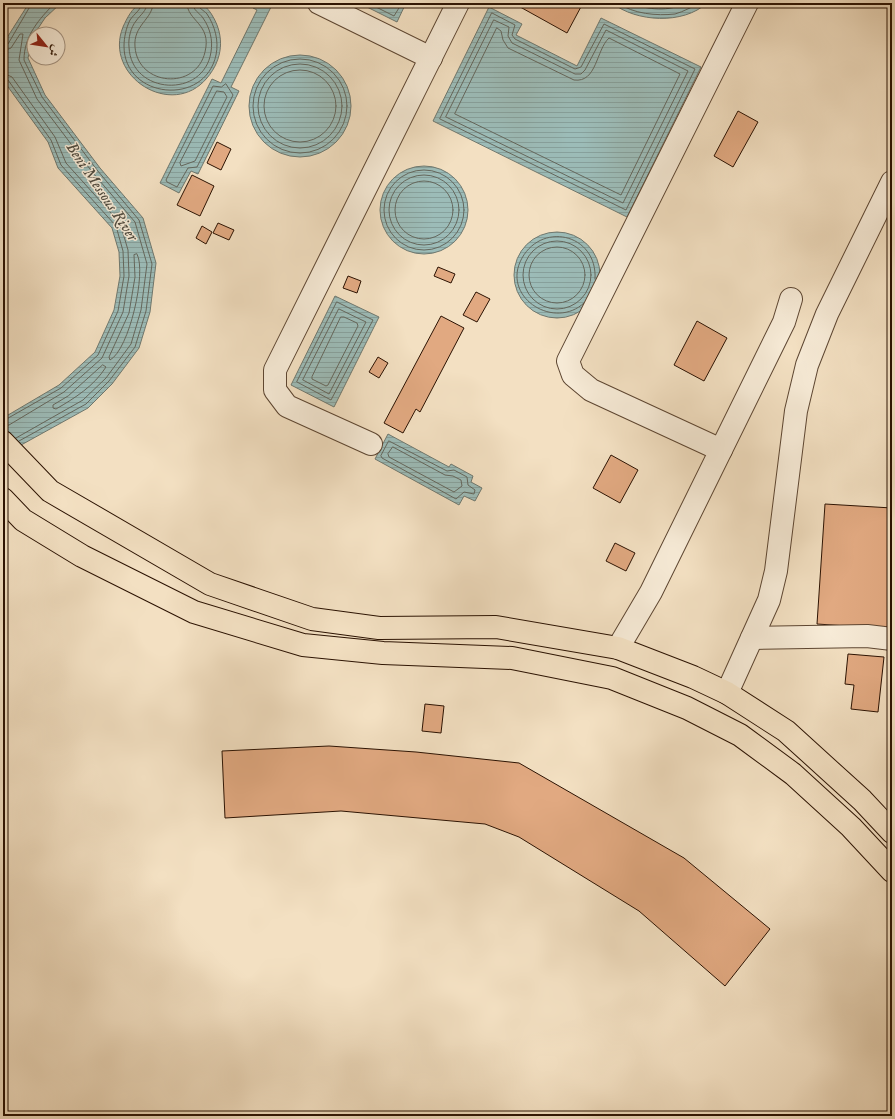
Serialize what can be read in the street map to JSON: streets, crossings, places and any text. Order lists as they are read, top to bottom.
{
  "water": ["Beni Messous River"],
  "north": "bottom right"
}
